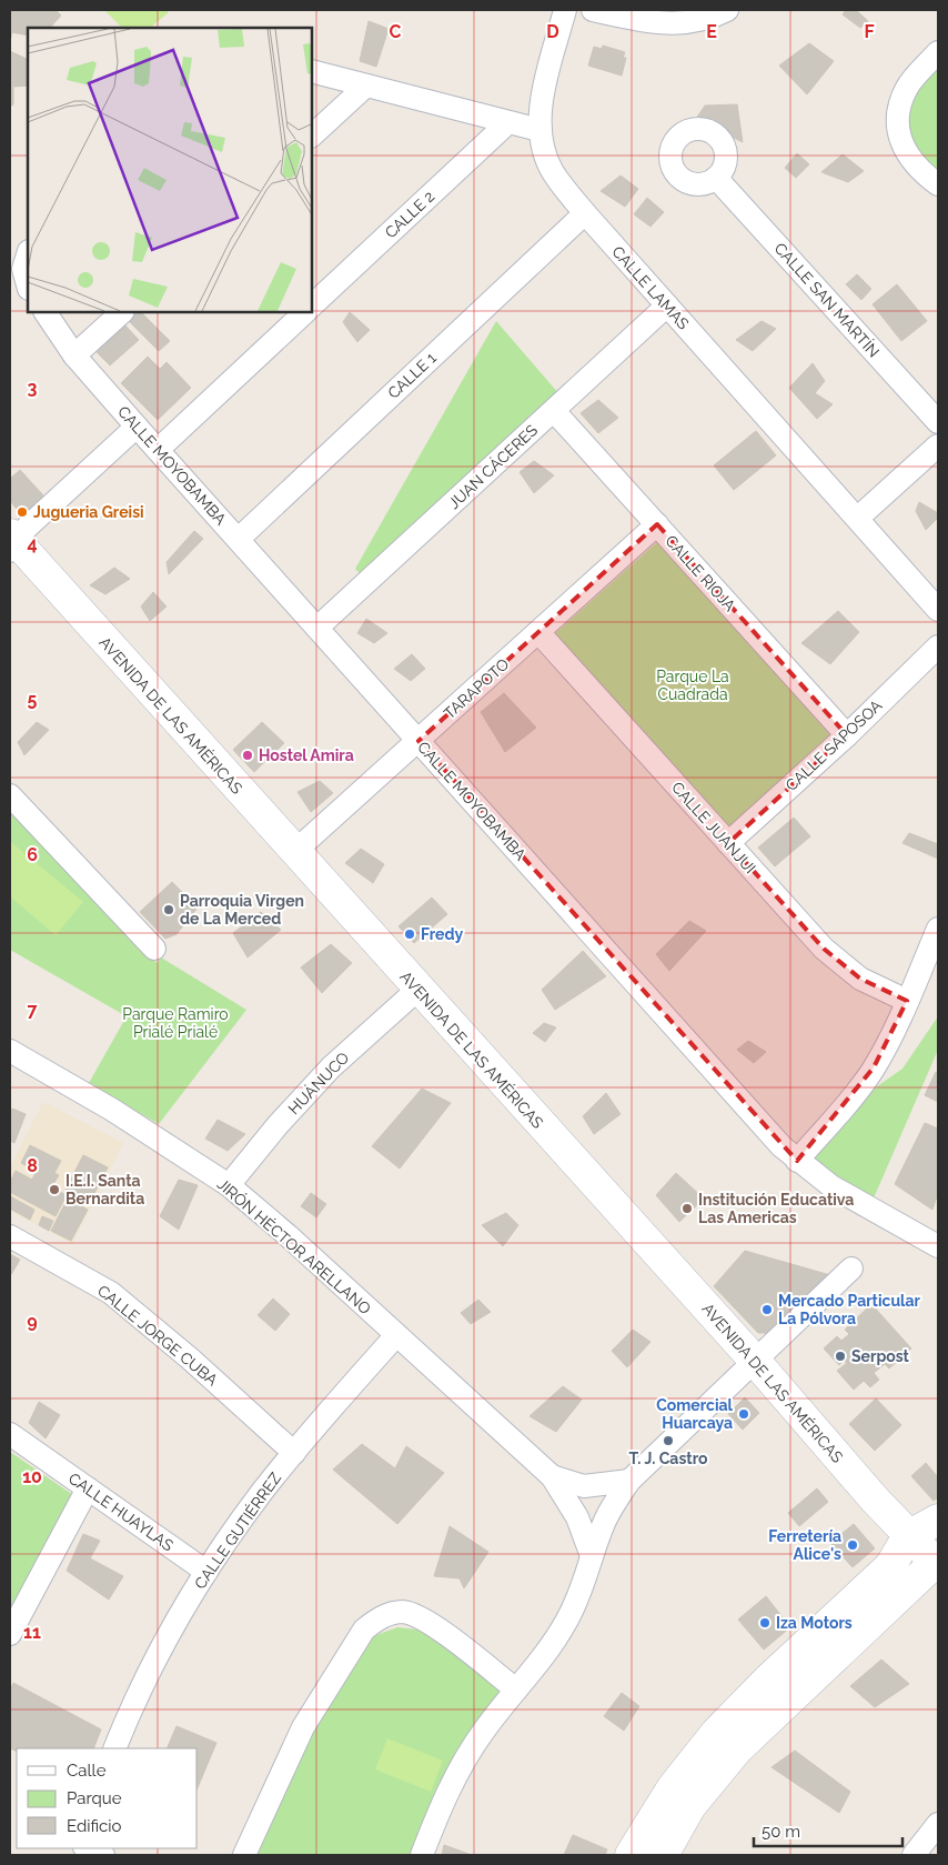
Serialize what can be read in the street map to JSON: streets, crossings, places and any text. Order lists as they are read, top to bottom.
{
  "streets": {
    "street": [
      "CALLE 2",
      "CALLE LAMAS",
      "CALLE SAN MARTÍN",
      "CALLE 1",
      "CALLE MOYOBAMBA",
      "JUAN CÁCERES",
      "CALLE RIOJA",
      "TARAPOTO",
      "AVENIDA DE LAS AMÉRICAS",
      "CALLE SAPOSOA",
      "CALLE JUANJUI",
      "HUÁNUCO",
      "JIRÓN HÉCTOR ARELLANO",
      "CALLE JORGE CUBA",
      "CALLE HUAYLAS",
      "CALLE GUTIÉRREZ"
    ]
  },
  "crossings": [
    ["CALLE LAMAS", "CALLE 1"],
    ["CALLE LAMAS", "JUAN CÁCERES"],
    ["CALLE 1", "CALLE MOYOBAMBA"],
    ["CALLE MOYOBAMBA", "JUAN CÁCERES"],
    ["CALLE MOYOBAMBA", "TARAPOTO"],
    ["JUAN CÁCERES", "CALLE RIOJA"],
    ["CALLE RIOJA", "TARAPOTO"],
    ["CALLE RIOJA", "CALLE SAPOSOA"],
    ["TARAPOTO", "AVENIDA DE LAS AMÉRICAS"],
    ["TARAPOTO", "CALLE JUANJUI"],
    ["AVENIDA DE LAS AMÉRICAS", "HUÁNUCO"],
    ["CALLE SAPOSOA", "CALLE JUANJUI"],
    ["HUÁNUCO", "JIRÓN HÉCTOR ARELLANO"],
    ["JIRÓN HÉCTOR ARELLANO", "CALLE GUTIÉRREZ"],
    ["CALLE JORGE CUBA", "CALLE GUTIÉRREZ"],
    ["CALLE HUAYLAS", "CALLE GUTIÉRREZ"]
  ],
  "parks": ["Parque La Cuadrada", "Parque Ramiro Prialé Prialé"],
  "places": [
    "Jugueria Greisi",
    "Hostel Amira",
    "Parroquia Virgen de La Merced",
    "Fredy",
    "I.E.I. Santa Bernardita",
    "Institución Educativa Las Americas",
    "Mercado Particular La Pólvora",
    "Serpost",
    "Comercial Huarcaya",
    "T. J. Castro",
    "Ferretería Alice's",
    "Iza Motors"
  ],
  "legend": ["Calle", "Parque", "Edificio"],
  "scale_bar": "50 m",
  "grid": {
    "columns": [
      "C",
      "D",
      "E",
      "F"
    ],
    "rows": [
      "3",
      "4",
      "5",
      "6",
      "7",
      "8",
      "9",
      "10",
      "11"
    ]
  }
}
